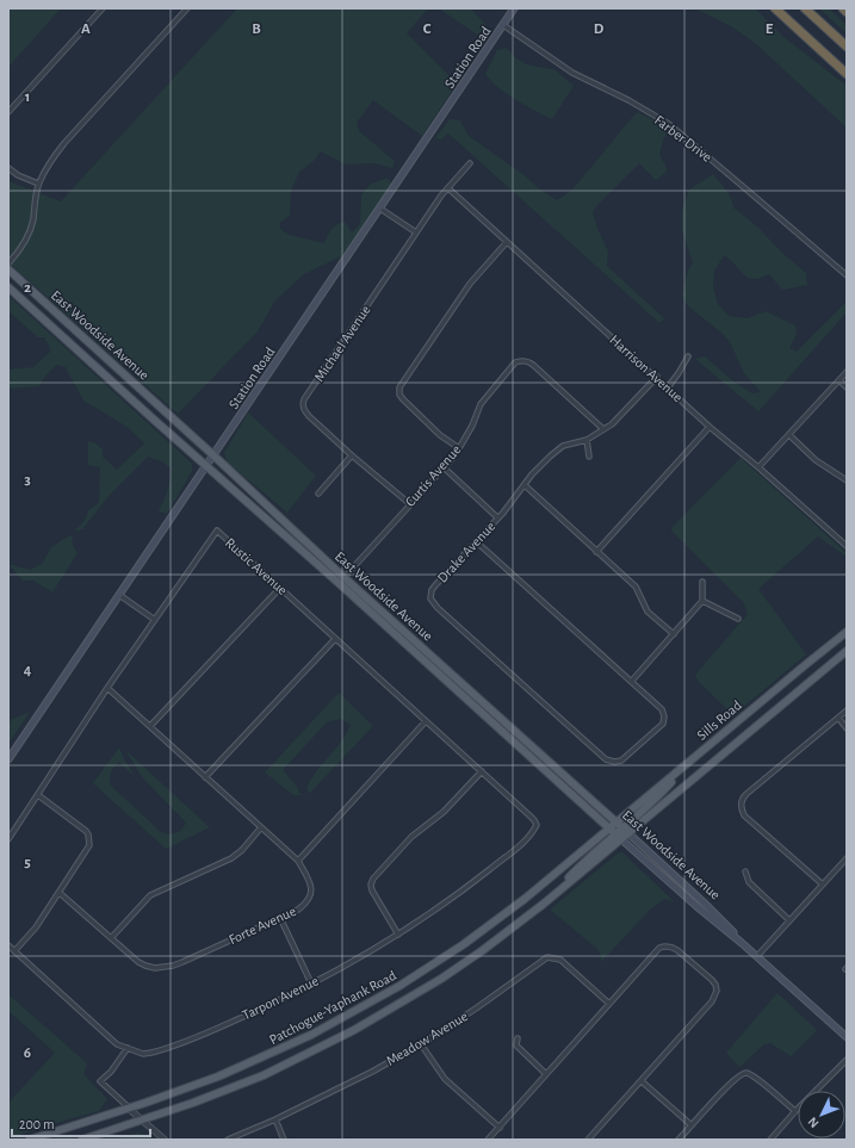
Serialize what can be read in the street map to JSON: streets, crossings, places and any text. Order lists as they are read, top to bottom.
{
  "streets": {
    "main road": [
      "Station Road",
      "East Woodside Avenue",
      "Sills Road",
      "Patchogue-Yaphank Road"
    ],
    "street": [
      "Farber Drive",
      "Michael Avenue",
      "Harrison Avenue",
      "Curtis Avenue",
      "Drake Avenue",
      "Rustic Avenue",
      "Forte Avenue",
      "Tarpon Avenue",
      "Meadow Avenue"
    ]
  },
  "crossings": [
    ["Station Road", "Farber Drive"],
    ["Station Road", "East Woodside Avenue"],
    ["East Woodside Avenue", "Curtis Avenue"],
    ["East Woodside Avenue", "Sills Road"],
    ["East Woodside Avenue", "Patchogue-Yaphank Road"],
    ["Michael Avenue", "Harrison Avenue"],
    ["Michael Avenue", "Curtis Avenue"],
    ["Harrison Avenue", "Drake Avenue"],
    ["Curtis Avenue", "Drake Avenue"],
    ["Rustic Avenue", "Forte Avenue"],
    ["Rustic Avenue", "Tarpon Avenue"],
    ["Sills Road", "Patchogue-Yaphank Road"]
  ],
  "scale_bar": "200 m",
  "north": "bottom left",
  "grid": {
    "columns": [
      "A",
      "B",
      "C",
      "D",
      "E"
    ],
    "rows": [
      "1",
      "2",
      "3",
      "4",
      "5",
      "6"
    ]
  }
}
